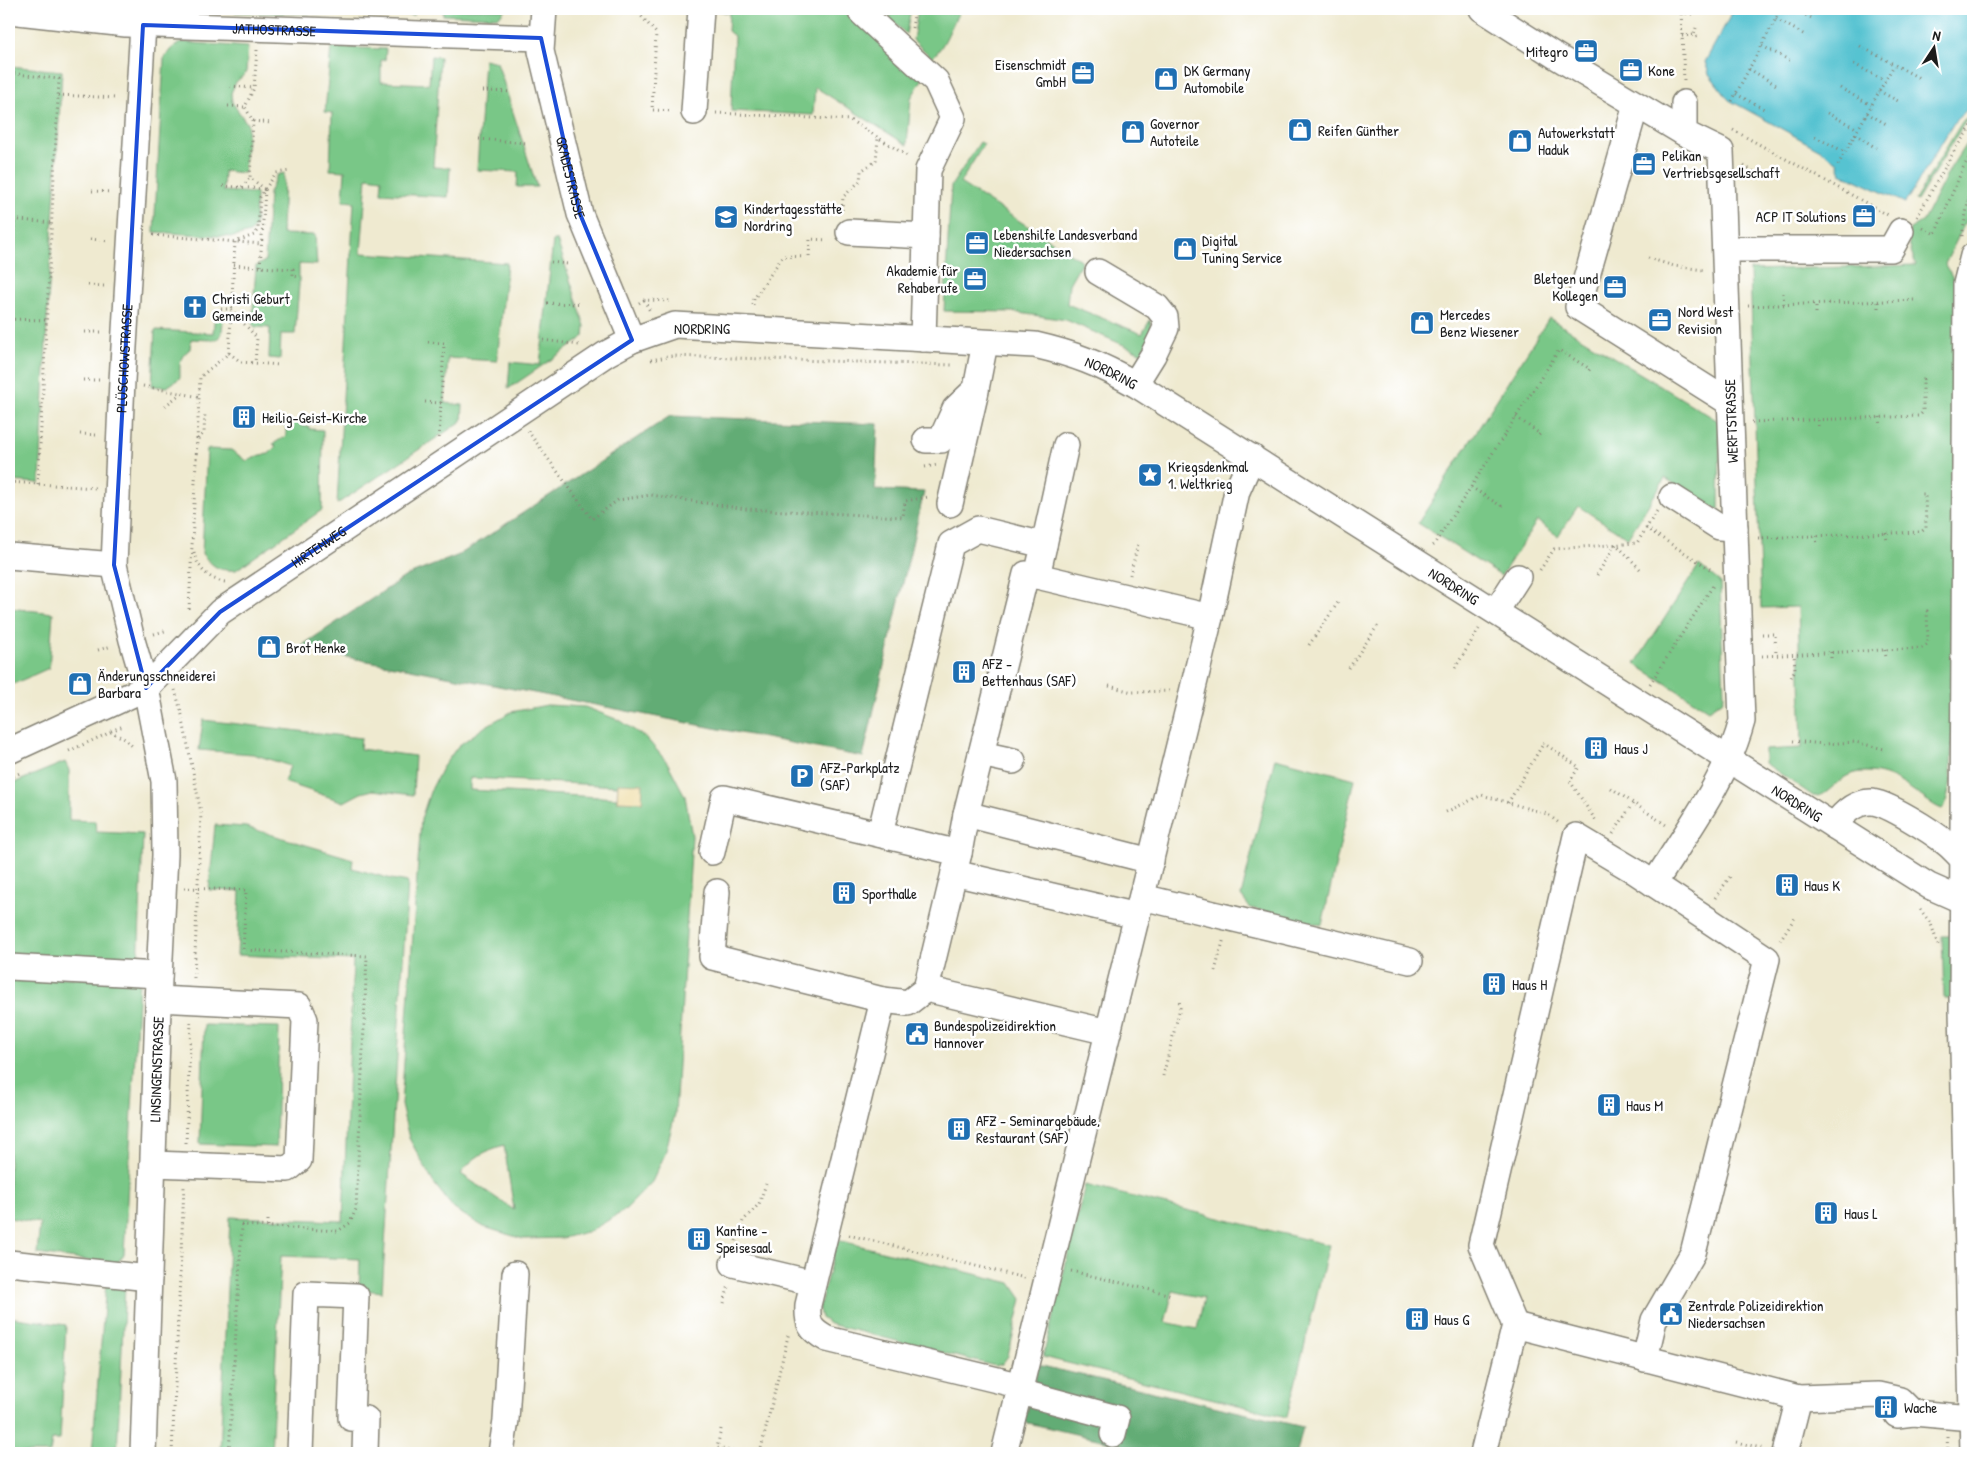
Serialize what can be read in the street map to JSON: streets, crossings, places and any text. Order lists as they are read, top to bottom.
{
  "streets": {
    "street": [
      "JATHOSTRASSE",
      "GRADESTRASSE",
      "NORDRING",
      "PLÜSCHOWSTRASSE",
      "WERFTSTRASSE",
      "HIRTENWEG",
      "LINSINGENSTRASSE"
    ]
  },
  "crossings": [
    ["JATHOSTRASSE", "GRADESTRASSE"],
    ["JATHOSTRASSE", "PLÜSCHOWSTRASSE"],
    ["GRADESTRASSE", "NORDRING"],
    ["GRADESTRASSE", "HIRTENWEG"],
    ["NORDRING", "WERFTSTRASSE"],
    ["NORDRING", "HIRTENWEG"],
    ["PLÜSCHOWSTRASSE", "HIRTENWEG"],
    ["PLÜSCHOWSTRASSE", "LINSINGENSTRASSE"],
    ["HIRTENWEG", "LINSINGENSTRASSE"]
  ],
  "places": {
    "office": [
      "Mitegro",
      "Kone",
      "Eisenschmidt GmbH",
      "Pelikan Vertriebsgesellschaft",
      "ACP IT Solutions",
      "Lebenshilfe Landesverband Niedersachsen",
      "Akademie für Rehaberufe",
      "Bletgen und Kollegen",
      "Nord West Revision"
    ],
    "shop": [
      "DK Germany Automobile",
      "Reifen Günther",
      "Governor Autoteile",
      "Autowerkstatt Haduk",
      "Digital Tuning Service",
      "Mercedes Benz Wiesener",
      "Brot Henke",
      "Änderungsschneiderei Barbara"
    ],
    "school or university": ["Kindertagesstätte Nordring"],
    "church": ["Christi Geburt Gemeinde"],
    "building": [
      "Heilig-Geist-Kirche",
      "AFZ - Bettenhaus (SAF)",
      "Haus J",
      "Haus K",
      "Sporthalle",
      "Haus H",
      "Haus M",
      "AFZ - Seminargebäude, Restaurant (SAF)",
      "Haus L",
      "Kantine - Speisesaal",
      "Haus G",
      "Wache"
    ],
    "place": ["Kriegsdenkmal 1. Weltkrieg"],
    "parking": ["AFZ-Parkplatz (SAF)"],
    "public building": ["Bundespolizeidirektion Hannover", "Zentrale Polizeidirektion Niedersachsen"]
  },
  "north": "top"
}
